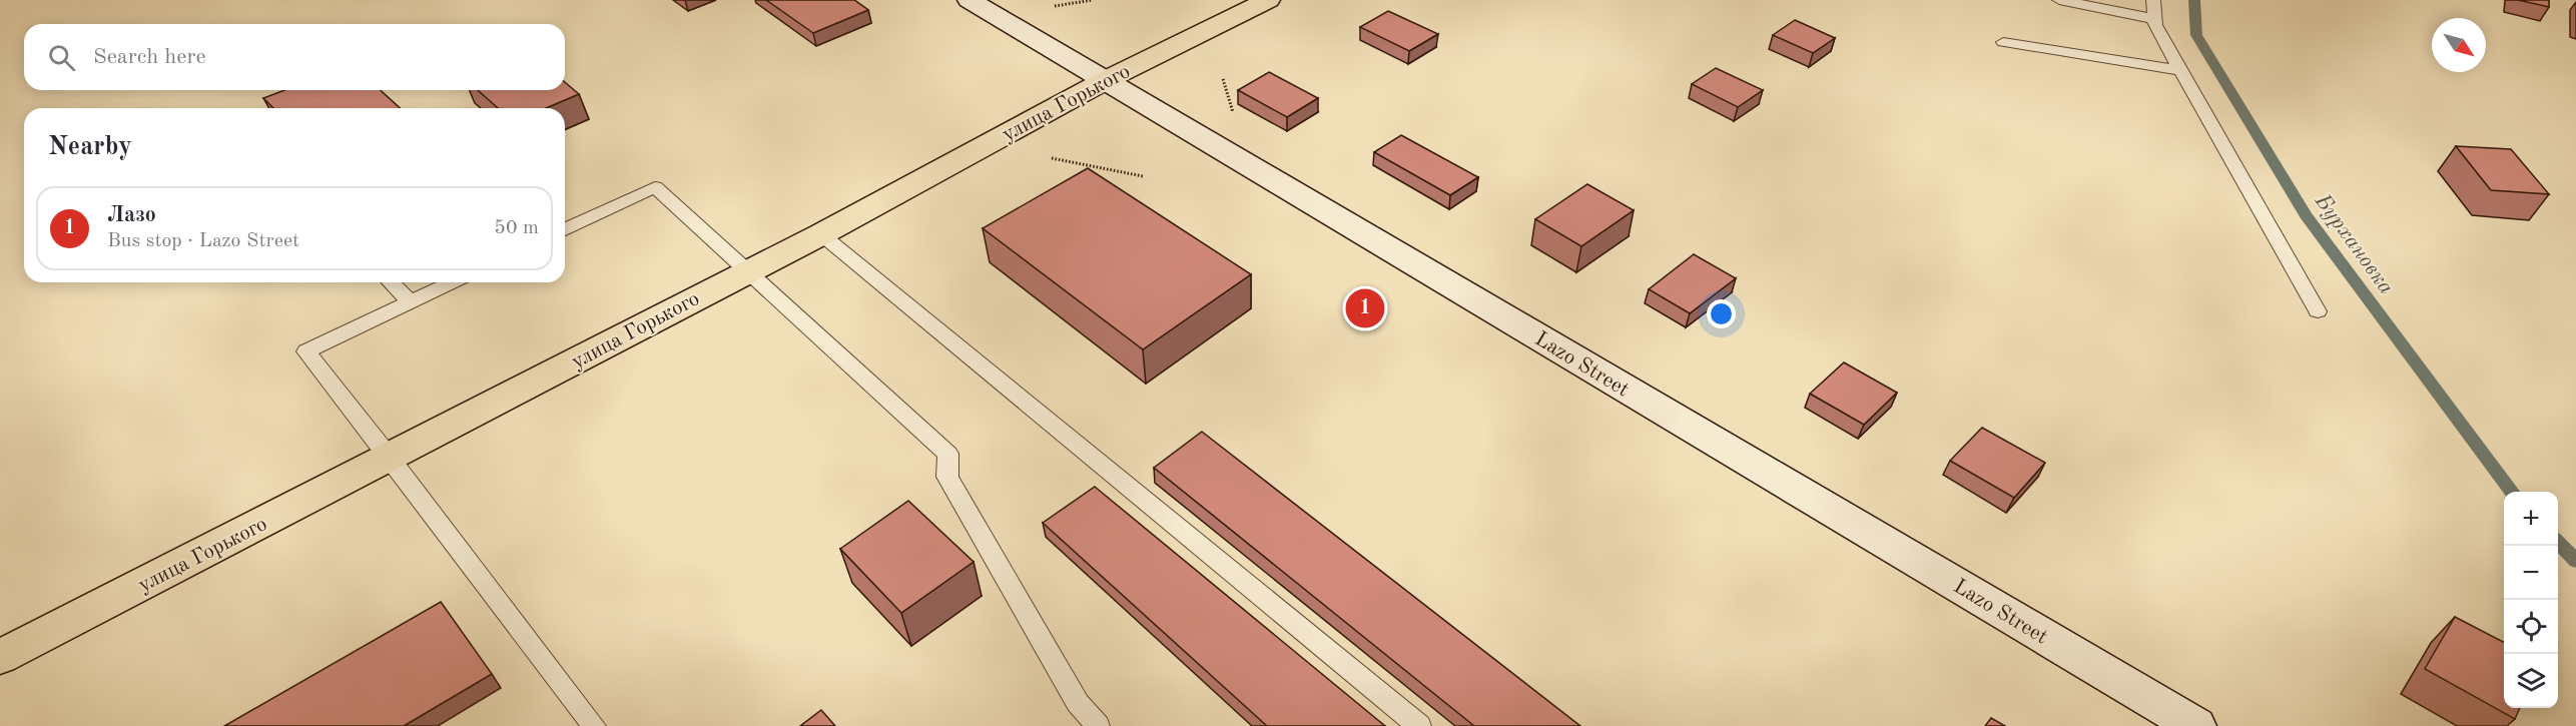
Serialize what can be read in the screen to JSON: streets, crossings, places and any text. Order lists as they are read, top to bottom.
{
  "streets": {
    "main road": ["улица Горького", "Lazo Street"]
  },
  "crossings": [
    ["улица Горького", "Lazo Street"]
  ],
  "water": ["Бурхановка"],
  "north": "bottom right",
  "page": {
    "search": "Search here",
    "heading": "Nearby",
    "list": [
      {
        "mark": "1",
        "name": "Лазо",
        "note": "Bus stop · Lazo Street",
        "value": "50 m"
      }
    ],
    "pins": "1",
    "map_buttons": ["+", "−"]
  }
}
